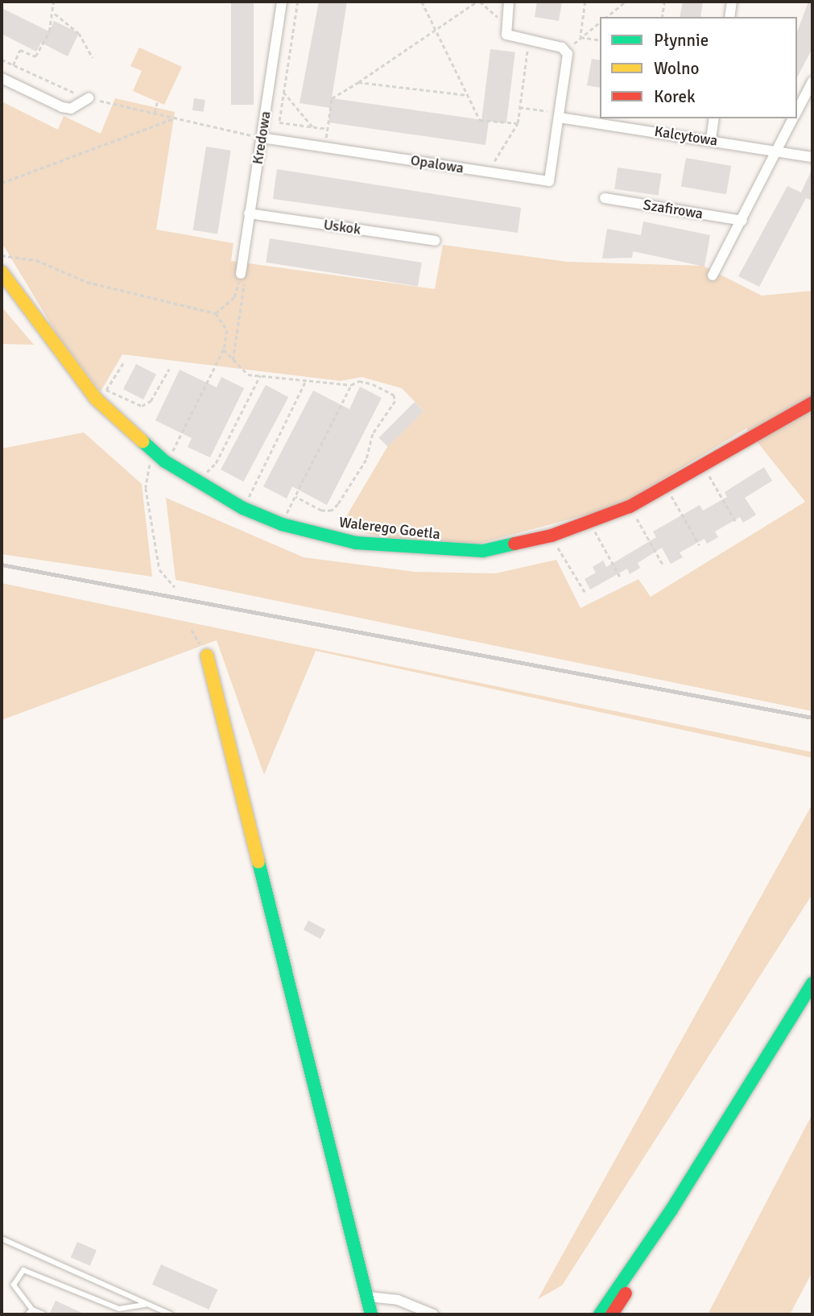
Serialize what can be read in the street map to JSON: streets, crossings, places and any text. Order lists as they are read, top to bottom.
{
  "streets": {
    "street": [
      "Kalcytowa",
      "Kredowa",
      "Opalowa",
      "Szafirowa",
      "Uskok",
      "Walerego Goetla"
    ]
  },
  "crossings": [
    ["Kalcytowa", "Opalowa"],
    ["Kredowa", "Opalowa"],
    ["Kredowa", "Uskok"]
  ],
  "legend": ["Płynnie", "Wolno", "Korek"]
}
